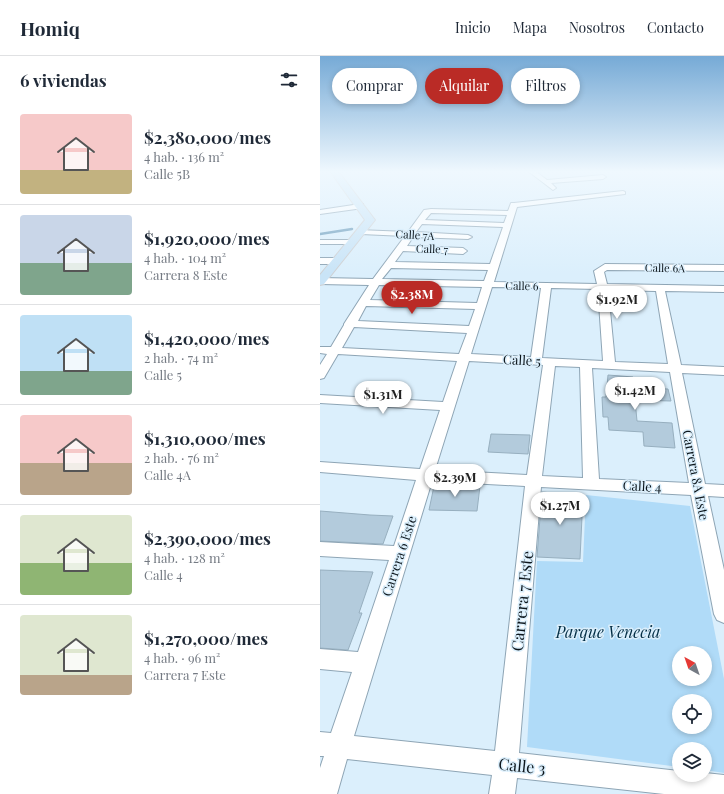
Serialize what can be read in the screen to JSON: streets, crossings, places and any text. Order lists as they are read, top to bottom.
{
  "streets": {
    "street": [
      "Calle 7A",
      "Calle 7",
      "Calle 6A",
      "Calle 6",
      "Calle 5",
      "Carrera 8A Este",
      "Calle 4",
      "Carrera 6 Este",
      "Carrera 7 Este",
      "Calle 3"
    ]
  },
  "crossings": [
    ["Calle 6A", "Calle 6"],
    ["Calle 6", "Carrera 8A Este"],
    ["Calle 6", "Carrera 6 Este"],
    ["Calle 6", "Carrera 7 Este"],
    ["Calle 5", "Carrera 8A Este"],
    ["Calle 5", "Carrera 6 Este"],
    ["Calle 5", "Carrera 7 Este"],
    ["Carrera 8A Este", "Calle 4"],
    ["Calle 4", "Carrera 6 Este"],
    ["Calle 4", "Carrera 7 Este"],
    ["Carrera 6 Este", "Calle 3"],
    ["Carrera 7 Este", "Calle 3"]
  ],
  "parks": ["Parque Venecia"],
  "north": "top left",
  "page": {
    "header": "Homiq",
    "nav": [
      "Inicio",
      "Mapa",
      "Nosotros",
      "Contacto"
    ],
    "heading": "6 viviendas",
    "chip": ["Comprar", "Alquilar", "Filtros"],
    "list": [
      {
        "name": "$2,380,000/mes",
        "note": "4 hab. · 136 m² · Calle 5B"
      },
      {
        "name": "$1,920,000/mes",
        "note": "4 hab. · 104 m² · Carrera 8 Este"
      },
      {
        "name": "$1,420,000/mes",
        "note": "2 hab. · 74 m² · Calle 5"
      },
      {
        "name": "$1,310,000/mes",
        "note": "2 hab. · 76 m² · Calle 4A"
      },
      {
        "name": "$2,390,000/mes",
        "note": "4 hab. · 128 m² · Calle 4"
      },
      {
        "name": "$1,270,000/mes",
        "note": "4 hab. · 96 m² · Carrera 7 Este"
      }
    ],
    "price": [
      "$2.38M",
      "$1.92M",
      "$1.42M",
      "$1.31M",
      "$2.39M",
      "$1.27M"
    ]
  }
}
